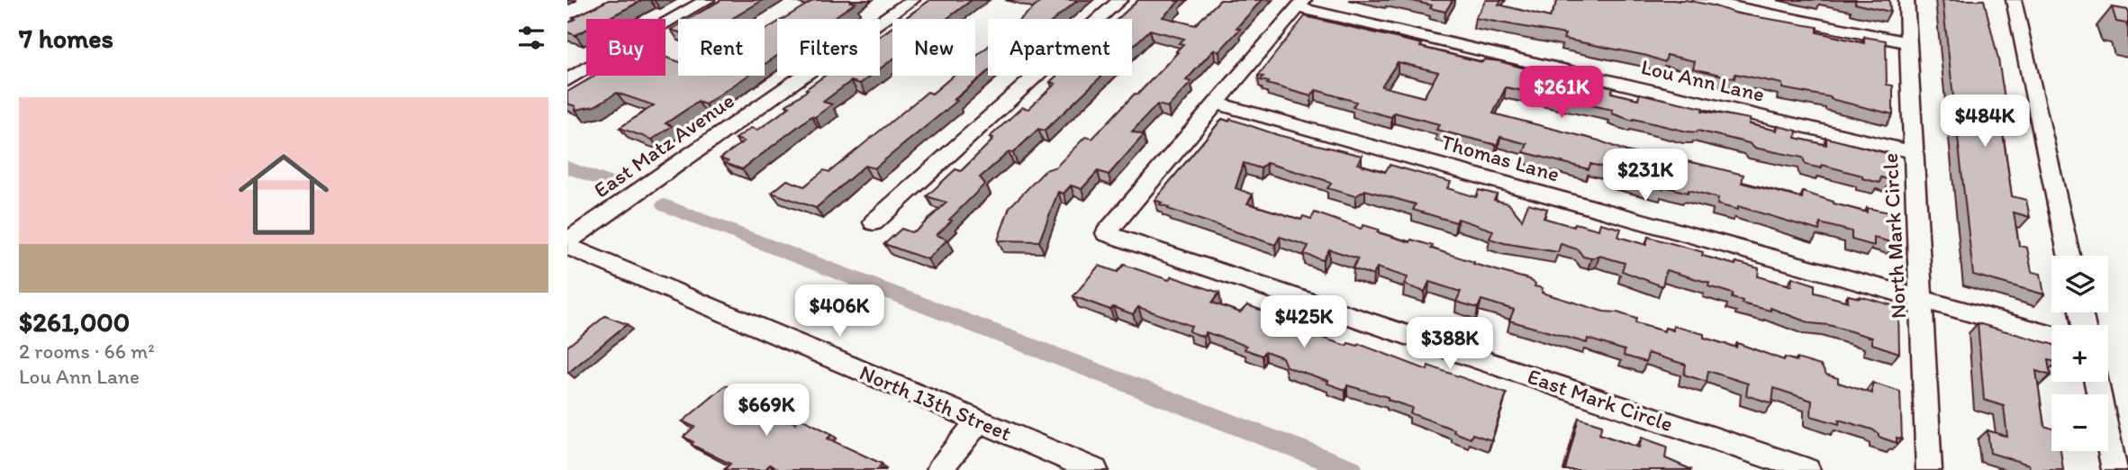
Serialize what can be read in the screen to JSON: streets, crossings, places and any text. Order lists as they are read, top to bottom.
{
  "streets": {
    "street": [
      "Lou Ann Lane",
      "East Matz Avenue",
      "Thomas Lane",
      "North Mark Circle",
      "East Mark Circle",
      "North 13th Street"
    ]
  },
  "crossings": [
    ["Lou Ann Lane", "North Mark Circle"],
    ["East Matz Avenue", "North 13th Street"],
    ["Thomas Lane", "North Mark Circle"],
    ["Thomas Lane", "East Mark Circle"]
  ],
  "page": {
    "heading": "7 homes",
    "chip": [
      "Buy",
      "Rent",
      "Filters",
      "New",
      "Apartment"
    ],
    "price": [
      "$261K",
      "$484K",
      "$231K",
      "$406K",
      "$425K",
      "$388K",
      "$669K"
    ],
    "list": [
      {
        "name": "$261,000",
        "note": "2 rooms · 66 m² · Lou Ann Lane"
      }
    ],
    "map_buttons": ["+", "−"]
  }
}
